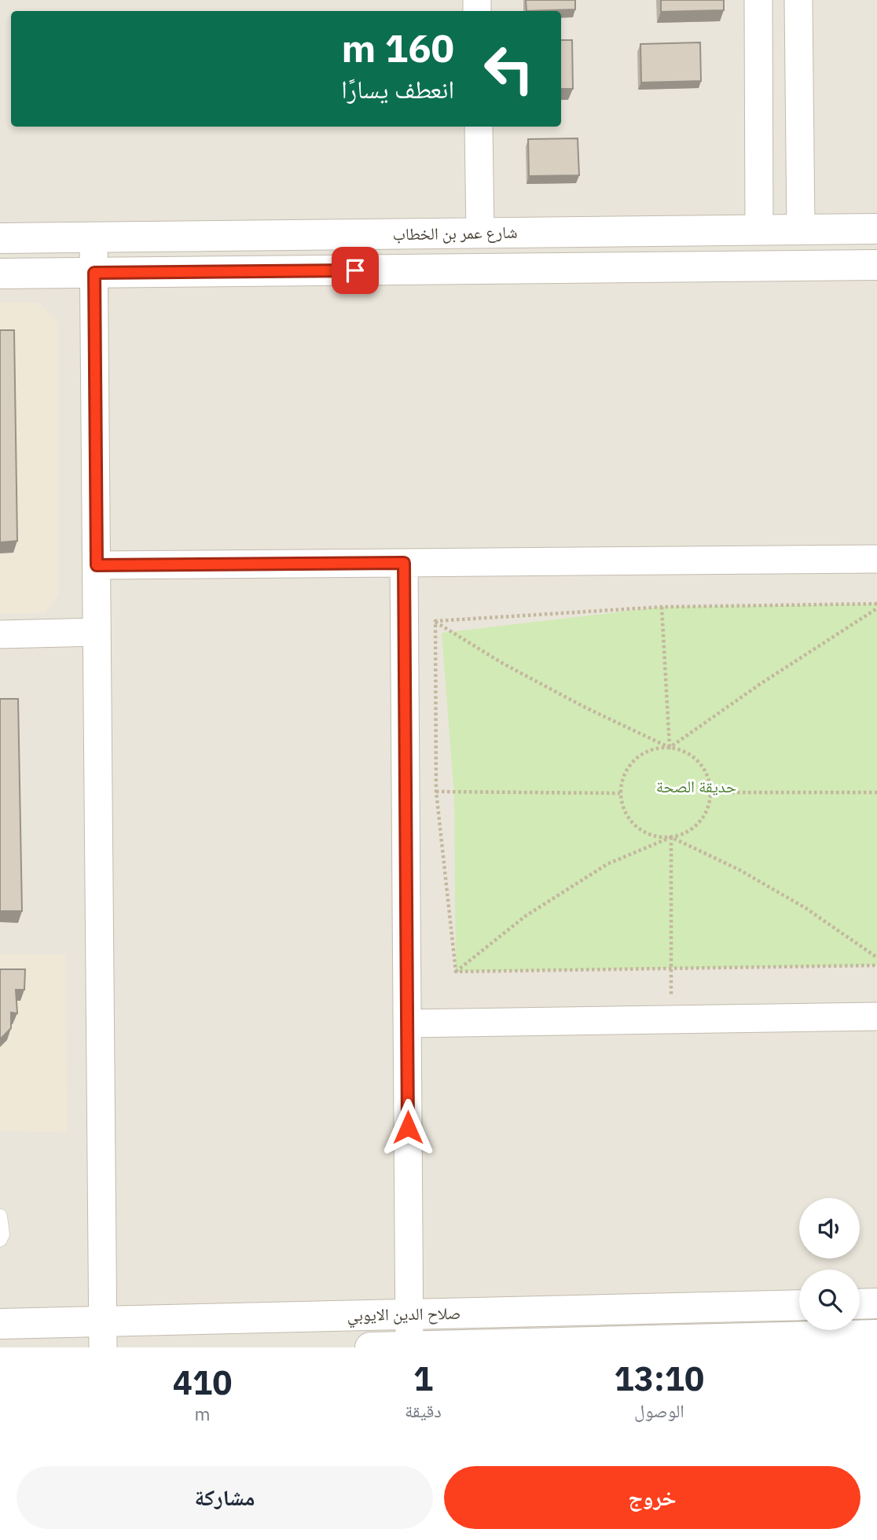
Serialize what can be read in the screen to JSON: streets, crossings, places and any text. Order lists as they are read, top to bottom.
{
  "streets": {
    "street": ["شارع عمر بن الخطاب", "صلاح الدين الايوبي"]
  },
  "parks": ["حديقة الصحة"],
  "page": {
    "turn": ["160 m", "انعطف يسارًا"],
    "eta": [
      "13:10",
      "الوصول",
      "1",
      "دقيقة",
      "410",
      "m"
    ],
    "buttons": ["خروج", "مشاركة"]
  }
}
